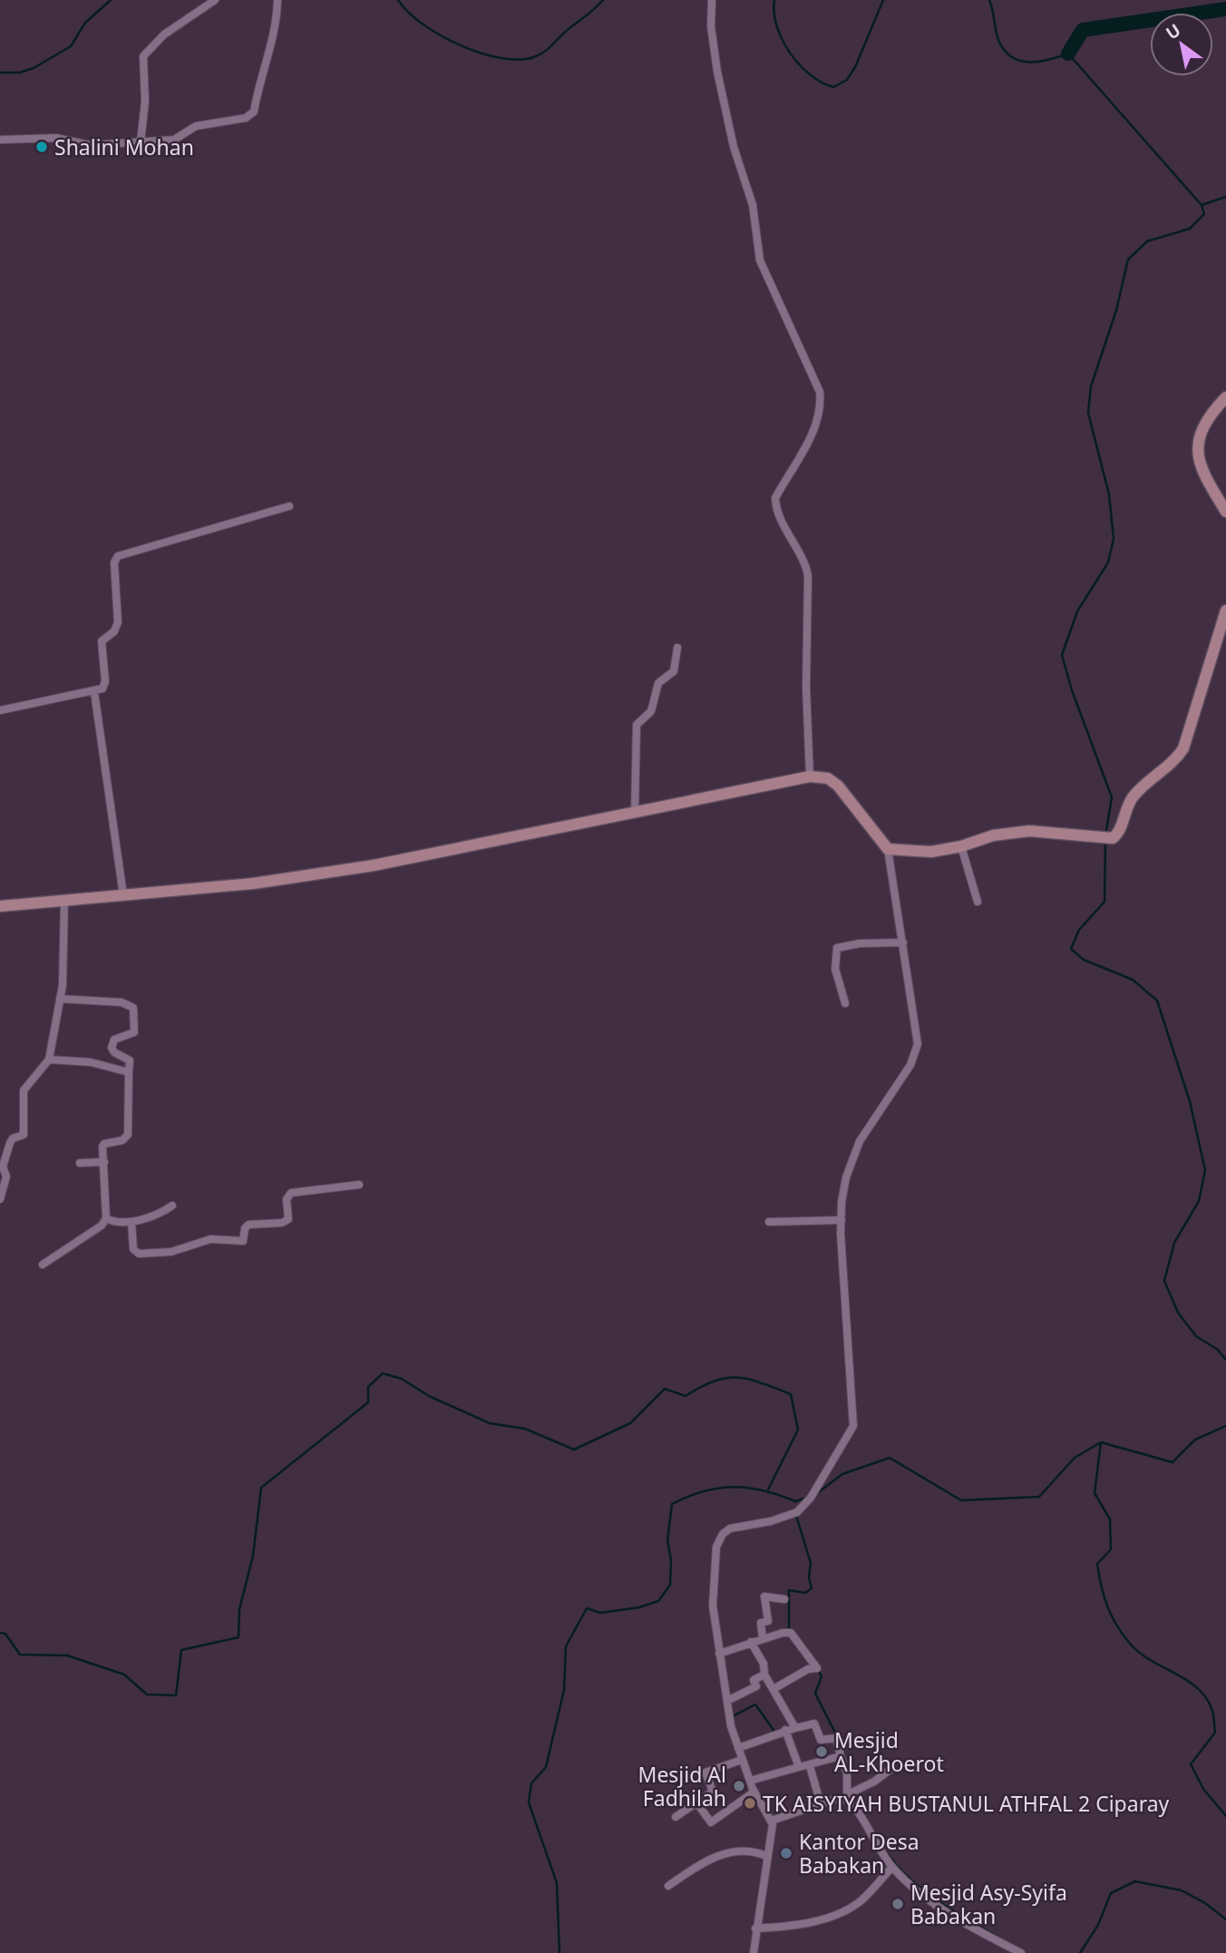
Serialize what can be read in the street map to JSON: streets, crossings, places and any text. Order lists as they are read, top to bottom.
{
  "places": [
    "Shalini Mohan",
    "Mesjid AL-Khoerot",
    "Mesjid Al Fadhilah",
    "TK AISYIYAH BUSTANUL ATHFAL 2 Ciparay",
    "Kantor Desa Babakan",
    "Mesjid Asy-Syifa Babakan"
  ],
  "north": "top left"
}
